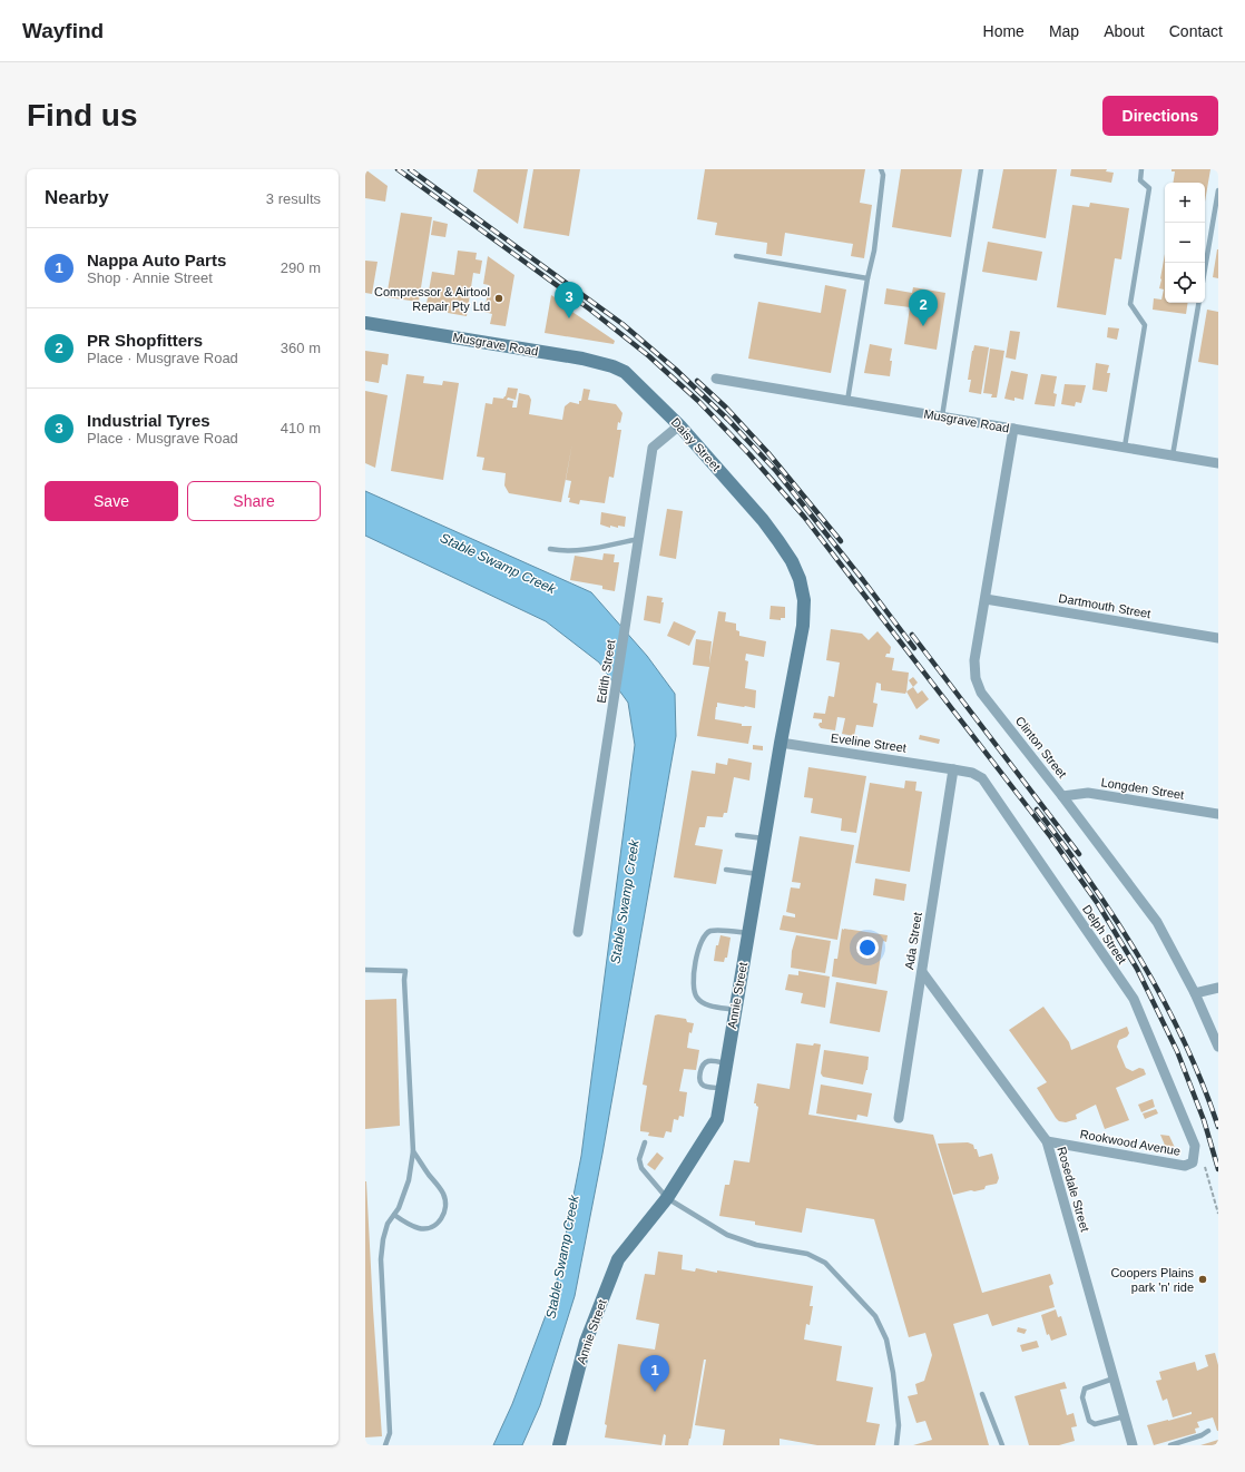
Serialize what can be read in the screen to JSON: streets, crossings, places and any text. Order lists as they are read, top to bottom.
{
  "streets": {
    "street": [
      "Musgrave Road",
      "Daisy Street",
      "Dartmouth Street",
      "Edith Street",
      "Eveline Street",
      "Clinton Street",
      "Longden Street",
      "Delph Street",
      "Ada Street",
      "Annie Street",
      "Rookwood Avenue",
      "Rosedale Street"
    ]
  },
  "crossings": [
    ["Musgrave Road", "Daisy Street"],
    ["Musgrave Road", "Clinton Street"],
    ["Daisy Street", "Edith Street"],
    ["Daisy Street", "Annie Street"],
    ["Dartmouth Street", "Clinton Street"],
    ["Eveline Street", "Delph Street"],
    ["Eveline Street", "Ada Street"],
    ["Eveline Street", "Annie Street"],
    ["Clinton Street", "Longden Street"],
    ["Delph Street", "Ada Street"],
    ["Delph Street", "Rookwood Avenue"],
    ["Ada Street", "Rosedale Street"],
    ["Rookwood Avenue", "Rosedale Street"]
  ],
  "water": ["Stable Swamp Creek"],
  "places": ["Compressor & Airtool Repair Pty Ltd", "Coopers Plains park 'n' ride"],
  "page": {
    "header": "Wayfind",
    "nav": [
      "Home",
      "Map",
      "About",
      "Contact"
    ],
    "buttons": [
      "Directions",
      ["Save", "Share"]
    ],
    "title": "Find us",
    "heading": ["Nearby", "3 results"],
    "map_buttons": ["+", "−"],
    "list": [
      {
        "mark": "1",
        "name": "Nappa Auto Parts",
        "note": "Shop · Annie Street",
        "value": "290 m"
      },
      {
        "mark": "2",
        "name": "PR Shopfitters",
        "note": "Place · Musgrave Road",
        "value": "360 m"
      },
      {
        "mark": "3",
        "name": "Industrial Tyres",
        "note": "Place · Musgrave Road",
        "value": "410 m"
      }
    ],
    "pins": ["3", "2", "1"]
  }
}
